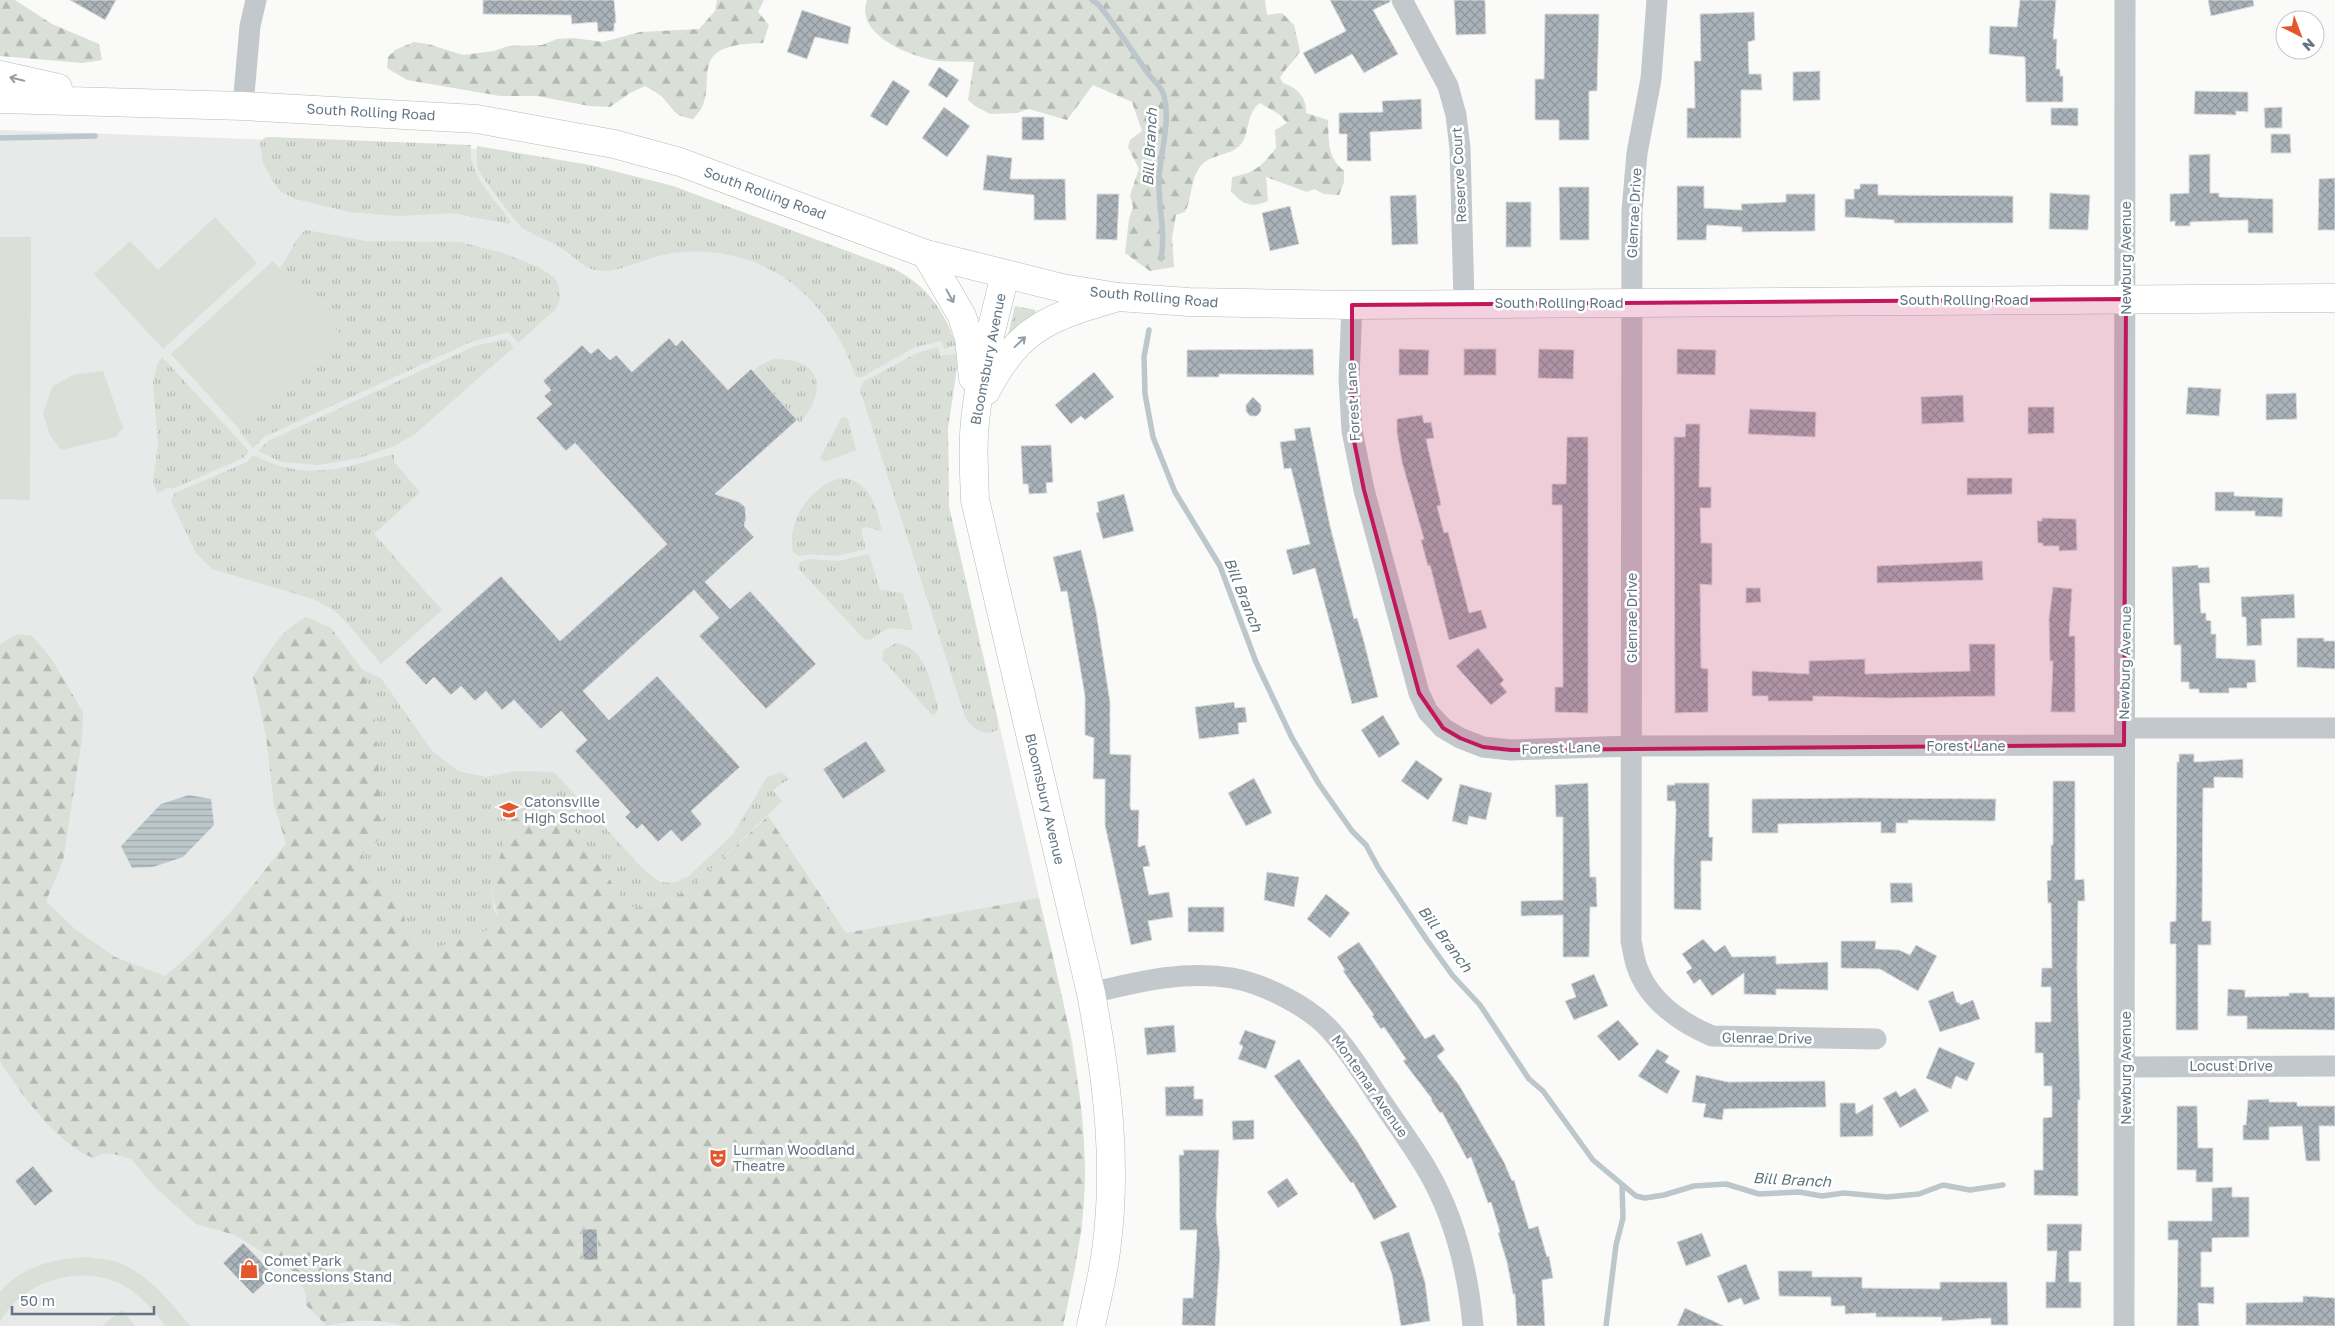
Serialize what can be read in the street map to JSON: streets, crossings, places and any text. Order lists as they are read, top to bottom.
{
  "streets": {
    "main road": ["South Rolling Road", "Bloomsbury Avenue"],
    "street": [
      "Reserve Court",
      "Glenrae Drive",
      "Newburg Avenue",
      "Forest Lane",
      "Locust Drive",
      "Montemar Avenue"
    ]
  },
  "crossings": [
    ["South Rolling Road", "Reserve Court"],
    ["South Rolling Road", "Glenrae Drive"],
    ["South Rolling Road", "Newburg Avenue"],
    ["South Rolling Road", "Bloomsbury Avenue"],
    ["South Rolling Road", "Forest Lane"],
    ["Glenrae Drive", "Forest Lane"],
    ["Newburg Avenue", "Forest Lane"],
    ["Newburg Avenue", "Locust Drive"],
    ["Bloomsbury Avenue", "Montemar Avenue"]
  ],
  "water": ["Bill Branch"],
  "places": {
    "school or university": ["Catonsville High School"],
    "theatre": ["Lurman Woodland Theatre"],
    "shop": ["Comet Park Concessions Stand"]
  },
  "scale_bar": "50 m",
  "north": "bottom right"
}
